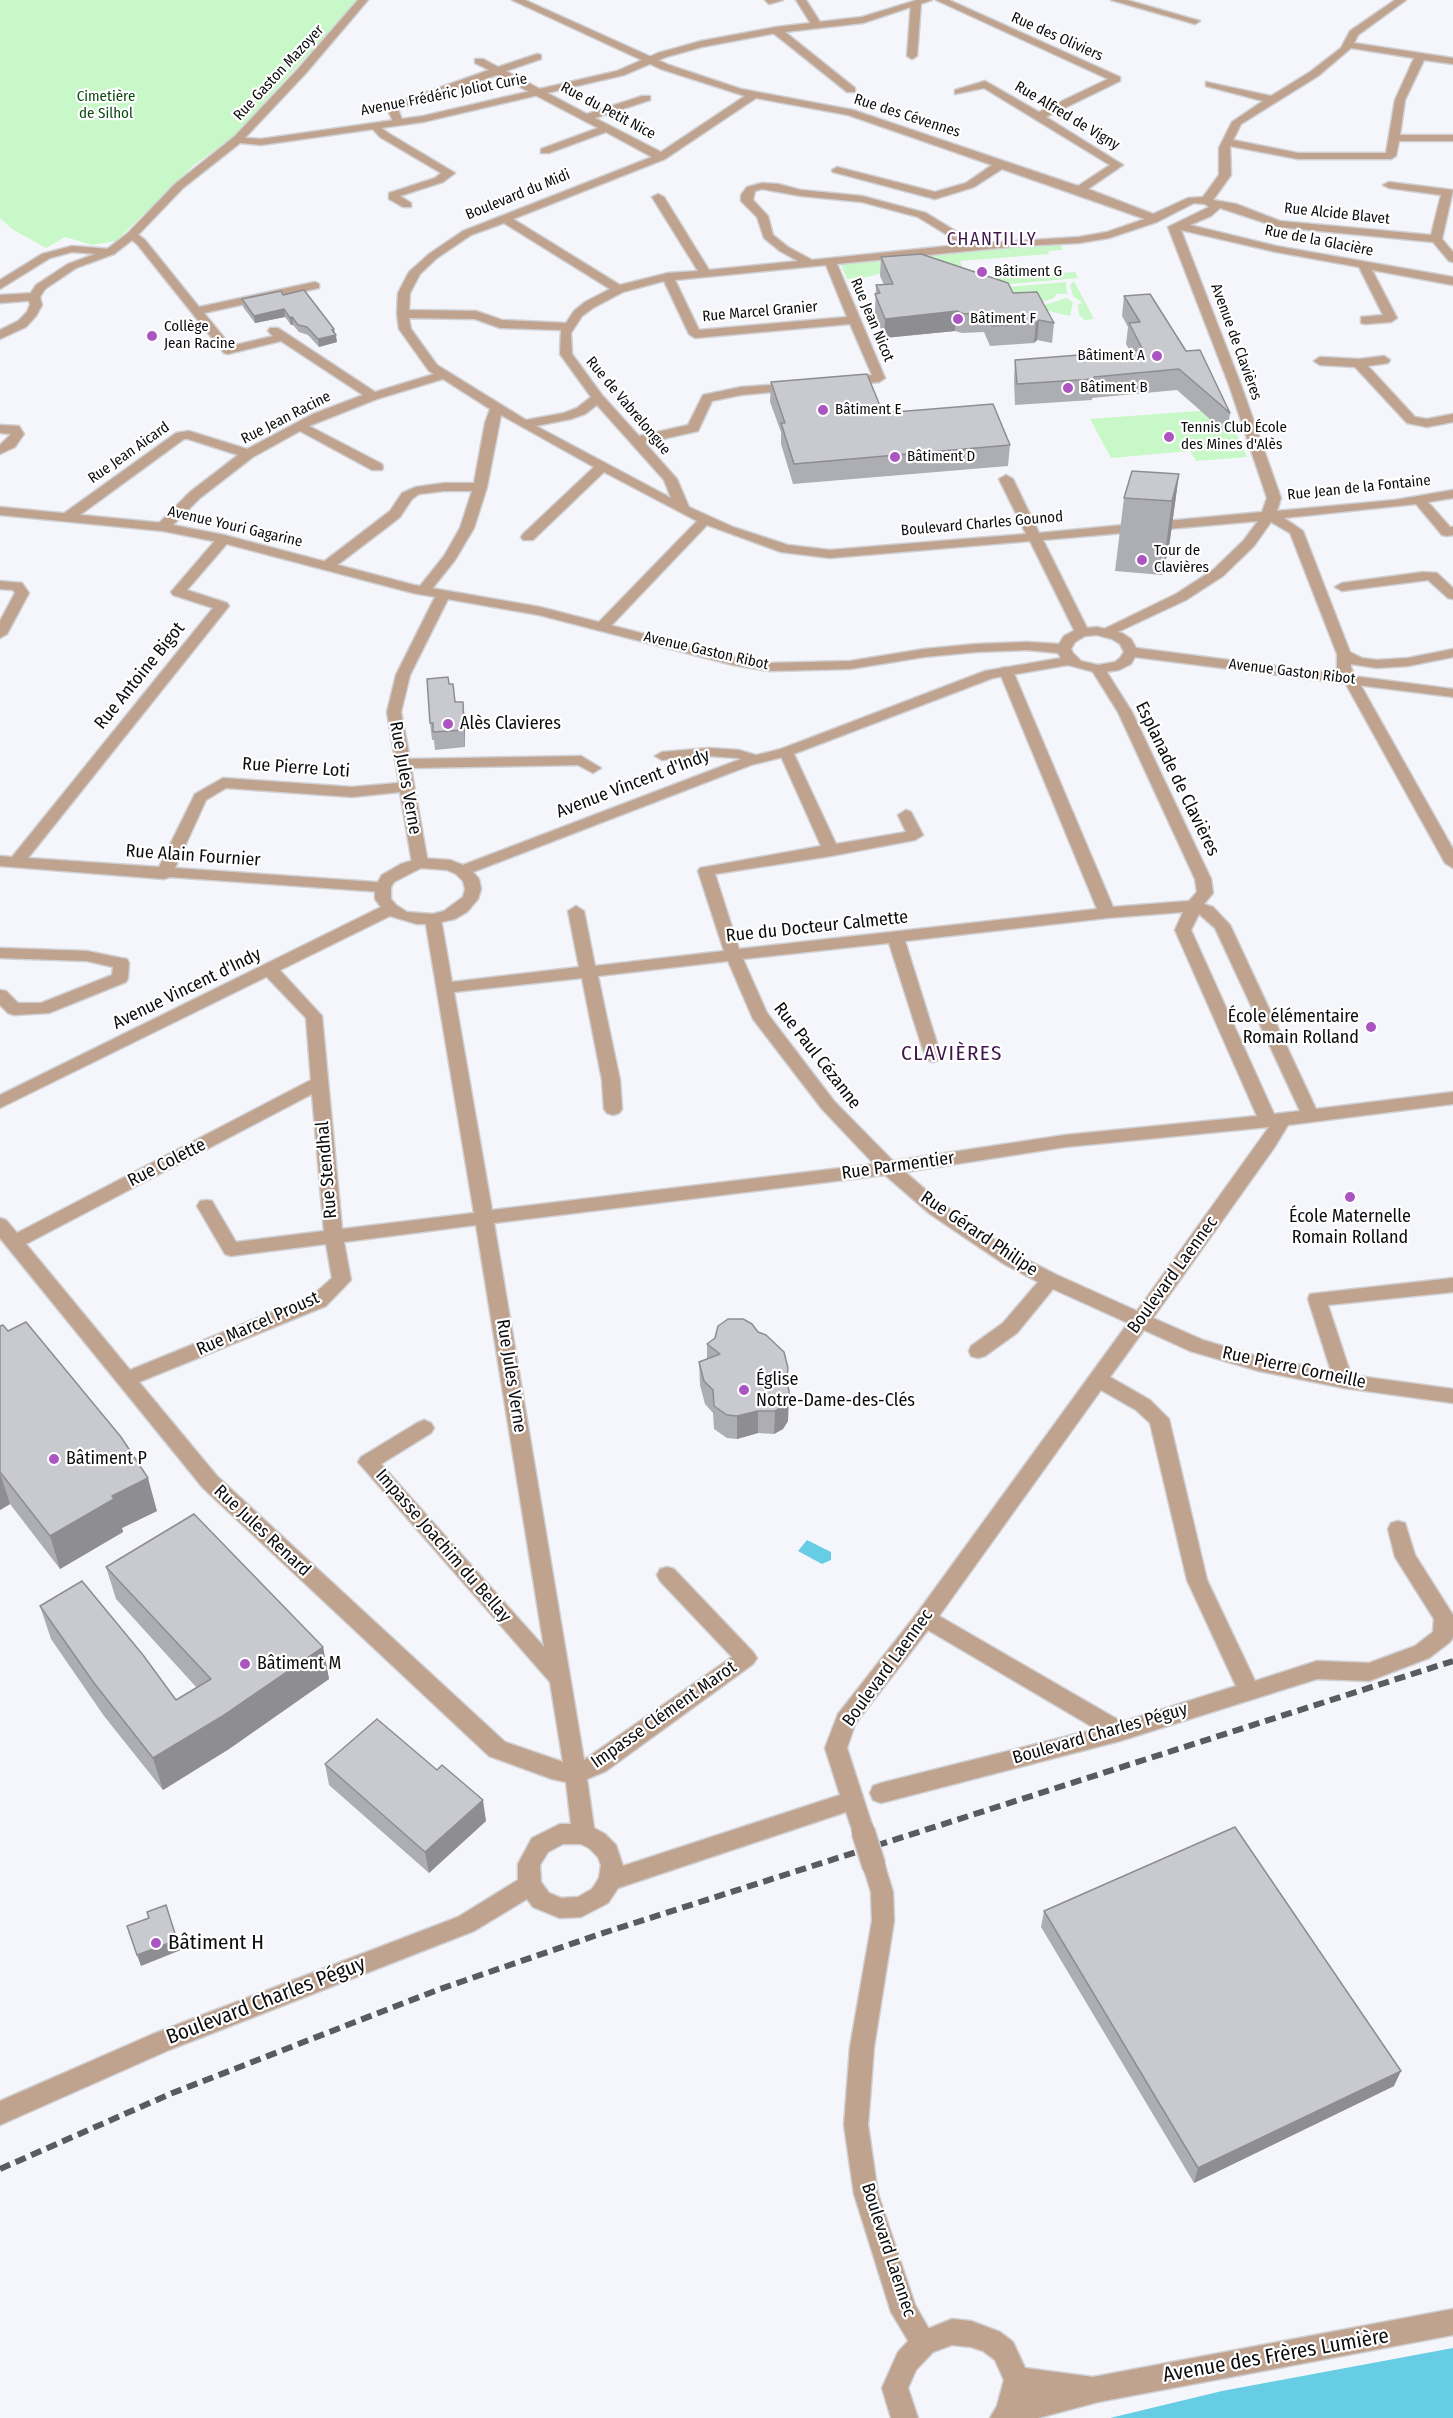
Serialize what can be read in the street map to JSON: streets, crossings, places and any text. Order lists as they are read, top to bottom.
{
  "streets": {
    "street": [
      "Rue des Oliviers",
      "Rue Gaston Mazoyer",
      "Avenue Frédéric Joliot Curie",
      "Rue du Petit Nice",
      "Rue des Cévennes",
      "Rue Alfred de Vigny",
      "Boulevard du Midi",
      "Rue Alcide Blavet",
      "Rue de la Glacière",
      "Rue Marcel Granier",
      "Rue Jean Nicot",
      "Avenue de Clavières",
      "Rue de Vabrelongue",
      "Rue Jean Racine",
      "Rue Jean Aicard",
      "Rue Jean de la Fontaine",
      "Boulevard Charles Gounod",
      "Avenue Youri Gagarine",
      "Avenue Gaston Ribot",
      "Rue Antoine Bigot",
      "Rue Pierre Loti",
      "Rue Jules Verne",
      "Esplanade de Clavières",
      "Avenue Vincent d'Indy",
      "Rue Alain Fournier",
      "Rue du Docteur Calmette",
      "Rue Paul Cézanne",
      "Rue Colette",
      "Rue Parmentier",
      "Rue Stendhal",
      "Rue Gérard Philipe",
      "Boulevard Laennec",
      "Rue Marcel Proust",
      "Rue Pierre Corneille",
      "Rue Jules Renard",
      "Impasse Joachim du Bellay",
      "Impasse Clément Marot",
      "Boulevard Charles Péguy",
      "Avenue des Frères Lumière"
    ]
  },
  "crossings": [
    ["Rue des Oliviers", "Rue Alfred de Vigny"],
    ["Rue Gaston Mazoyer", "Avenue Frédéric Joliot Curie"],
    ["Avenue Frédéric Joliot Curie", "Rue du Petit Nice"],
    ["Avenue Frédéric Joliot Curie", "Rue des Cévennes"],
    ["Rue du Petit Nice", "Boulevard du Midi"],
    ["Rue des Cévennes", "Rue Alfred de Vigny"],
    ["Rue des Cévennes", "Boulevard du Midi"],
    ["Rue des Cévennes", "Rue de la Glacière"],
    ["Rue de la Glacière", "Avenue de Clavières"],
    ["Rue Marcel Granier", "Rue Jean Nicot"],
    ["Avenue de Clavières", "Rue Jean de la Fontaine"],
    ["Avenue de Clavières", "Boulevard Charles Gounod"],
    ["Rue Jean Racine", "Rue Jean Aicard"],
    ["Rue Jean Racine", "Avenue Youri Gagarine"],
    ["Rue Jean Aicard", "Avenue Youri Gagarine"],
    ["Rue Jean de la Fontaine", "Boulevard Charles Gounod"],
    ["Avenue Youri Gagarine", "Avenue Gaston Ribot"],
    ["Avenue Youri Gagarine", "Rue Antoine Bigot"],
    ["Avenue Gaston Ribot", "Rue Jules Verne"],
    ["Avenue Gaston Ribot", "Avenue Vincent d'Indy"],
    ["Rue Antoine Bigot", "Rue Alain Fournier"],
    ["Rue Pierre Loti", "Rue Jules Verne"],
    ["Rue Pierre Loti", "Rue Alain Fournier"],
    ["Rue Jules Verne", "Avenue Vincent d'Indy"],
    ["Rue Jules Verne", "Rue Alain Fournier"],
    ["Rue Jules Verne", "Rue du Docteur Calmette"],
    ["Rue Jules Verne", "Rue Parmentier"],
    ["Rue Jules Verne", "Rue Stendhal"],
    ["Rue Jules Verne", "Rue Jules Renard"],
    ["Rue Jules Verne", "Impasse Joachim du Bellay"],
    ["Rue Jules Verne", "Impasse Clément Marot"],
    ["Rue Jules Verne", "Boulevard Charles Péguy"],
    ["Esplanade de Clavières", "Rue du Docteur Calmette"],
    ["Esplanade de Clavières", "Rue Parmentier"],
    ["Esplanade de Clavières", "Boulevard Laennec"],
    ["Avenue Vincent d'Indy", "Rue Alain Fournier"],
    ["Avenue Vincent d'Indy", "Rue Stendhal"],
    ["Rue du Docteur Calmette", "Rue Paul Cézanne"],
    ["Rue Paul Cézanne", "Rue Parmentier"],
    ["Rue Paul Cézanne", "Rue Gérard Philipe"],
    ["Rue Colette", "Rue Stendhal"],
    ["Rue Colette", "Rue Jules Renard"],
    ["Rue Parmentier", "Rue Stendhal"],
    ["Rue Parmentier", "Rue Gérard Philipe"],
    ["Rue Parmentier", "Boulevard Laennec"],
    ["Rue Stendhal", "Rue Marcel Proust"],
    ["Rue Gérard Philipe", "Boulevard Laennec"],
    ["Rue Gérard Philipe", "Rue Pierre Corneille"],
    ["Boulevard Laennec", "Rue Pierre Corneille"],
    ["Rue Marcel Proust", "Rue Jules Renard"],
    ["Rue Jules Renard", "Impasse Clément Marot"]
  ],
  "districts": ["CHANTILLY", "CLAVIÈRES"],
  "parks": ["Cimetière de Silhol"],
  "places": [
    "Bâtiment G",
    "Bâtiment F",
    "Collège Jean Racine",
    "Bâtiment A",
    "Bâtiment B",
    "Bâtiment E",
    "Tennis Club École des Mines d'Alès",
    "Bâtiment D",
    "Tour de Clavières",
    "Alès Clavieres",
    "École élémentaire Romain Rolland",
    "École Maternelle Romain Rolland",
    "Église Notre-Dame-des-Clés",
    "Bâtiment P",
    "Bâtiment M",
    "Bâtiment H"
  ]
}
